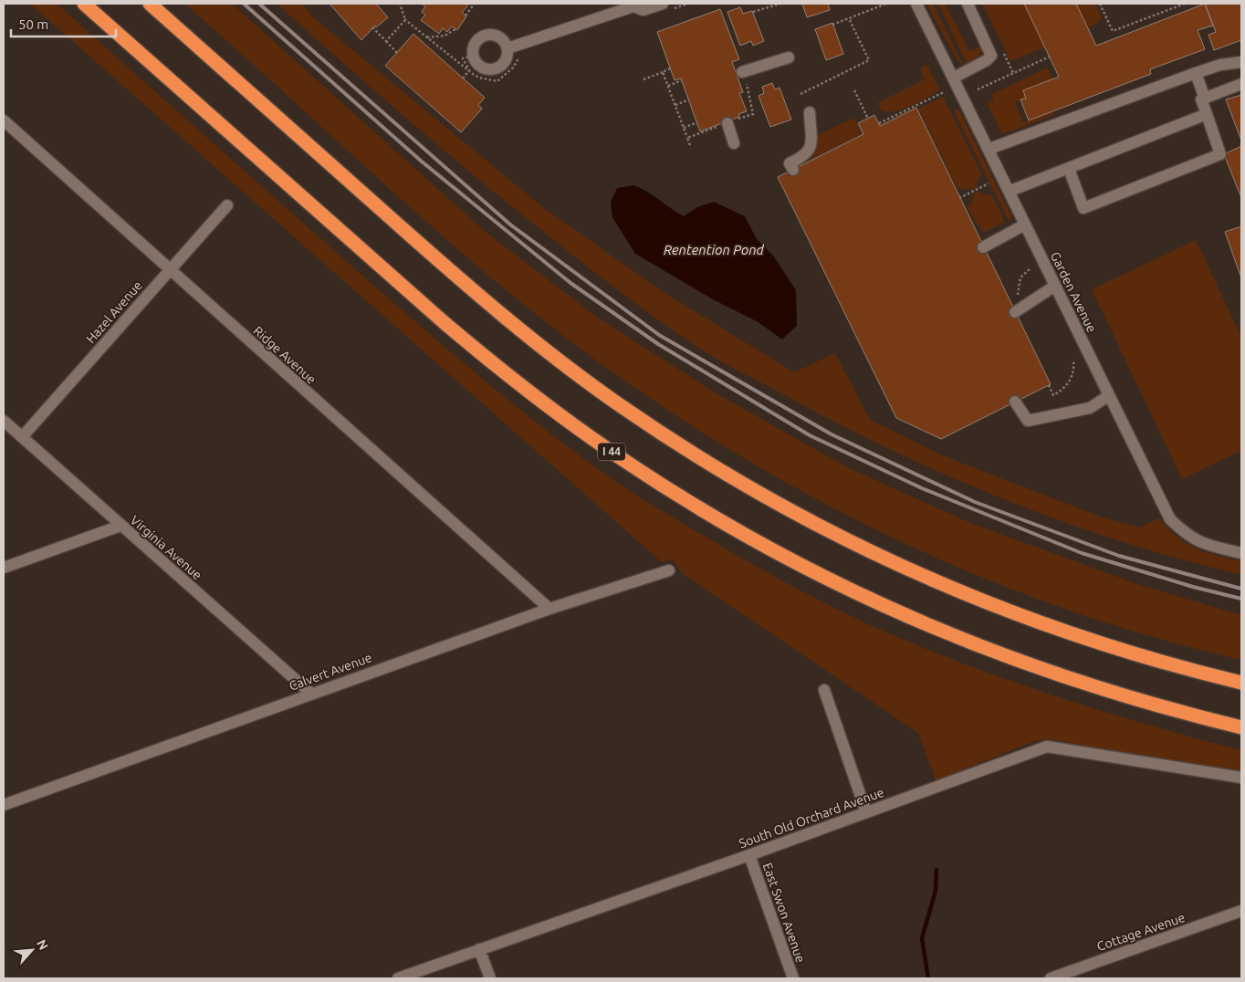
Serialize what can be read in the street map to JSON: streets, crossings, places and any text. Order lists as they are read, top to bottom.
{
  "streets": {
    "highway": ["I 44"],
    "street": [
      "Garden Avenue",
      "Hazel Avenue",
      "Ridge Avenue",
      "Virginia Avenue",
      "Calvert Avenue",
      "South Old Orchard Avenue",
      "East Swon Avenue",
      "Cottage Avenue"
    ]
  },
  "crossings": [
    ["Hazel Avenue", "Ridge Avenue"],
    ["Hazel Avenue", "Virginia Avenue"],
    ["Ridge Avenue", "Calvert Avenue"],
    ["Virginia Avenue", "Calvert Avenue"],
    ["South Old Orchard Avenue", "East Swon Avenue"]
  ],
  "water": ["Rentention Pond"],
  "scale_bar": "50 m",
  "north": "top right"
}
